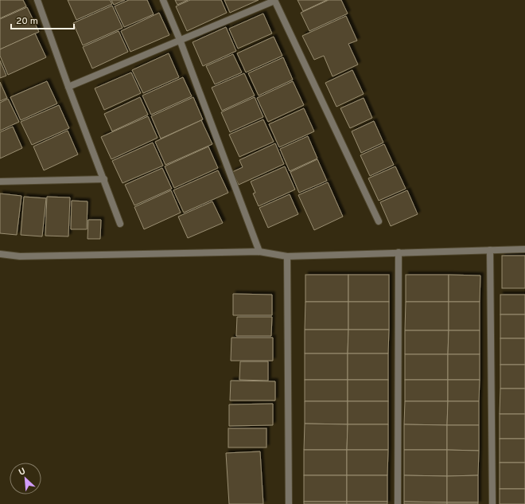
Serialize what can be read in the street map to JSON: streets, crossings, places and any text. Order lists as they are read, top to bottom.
{
  "scale_bar": "20 m",
  "north": "top left"
}
